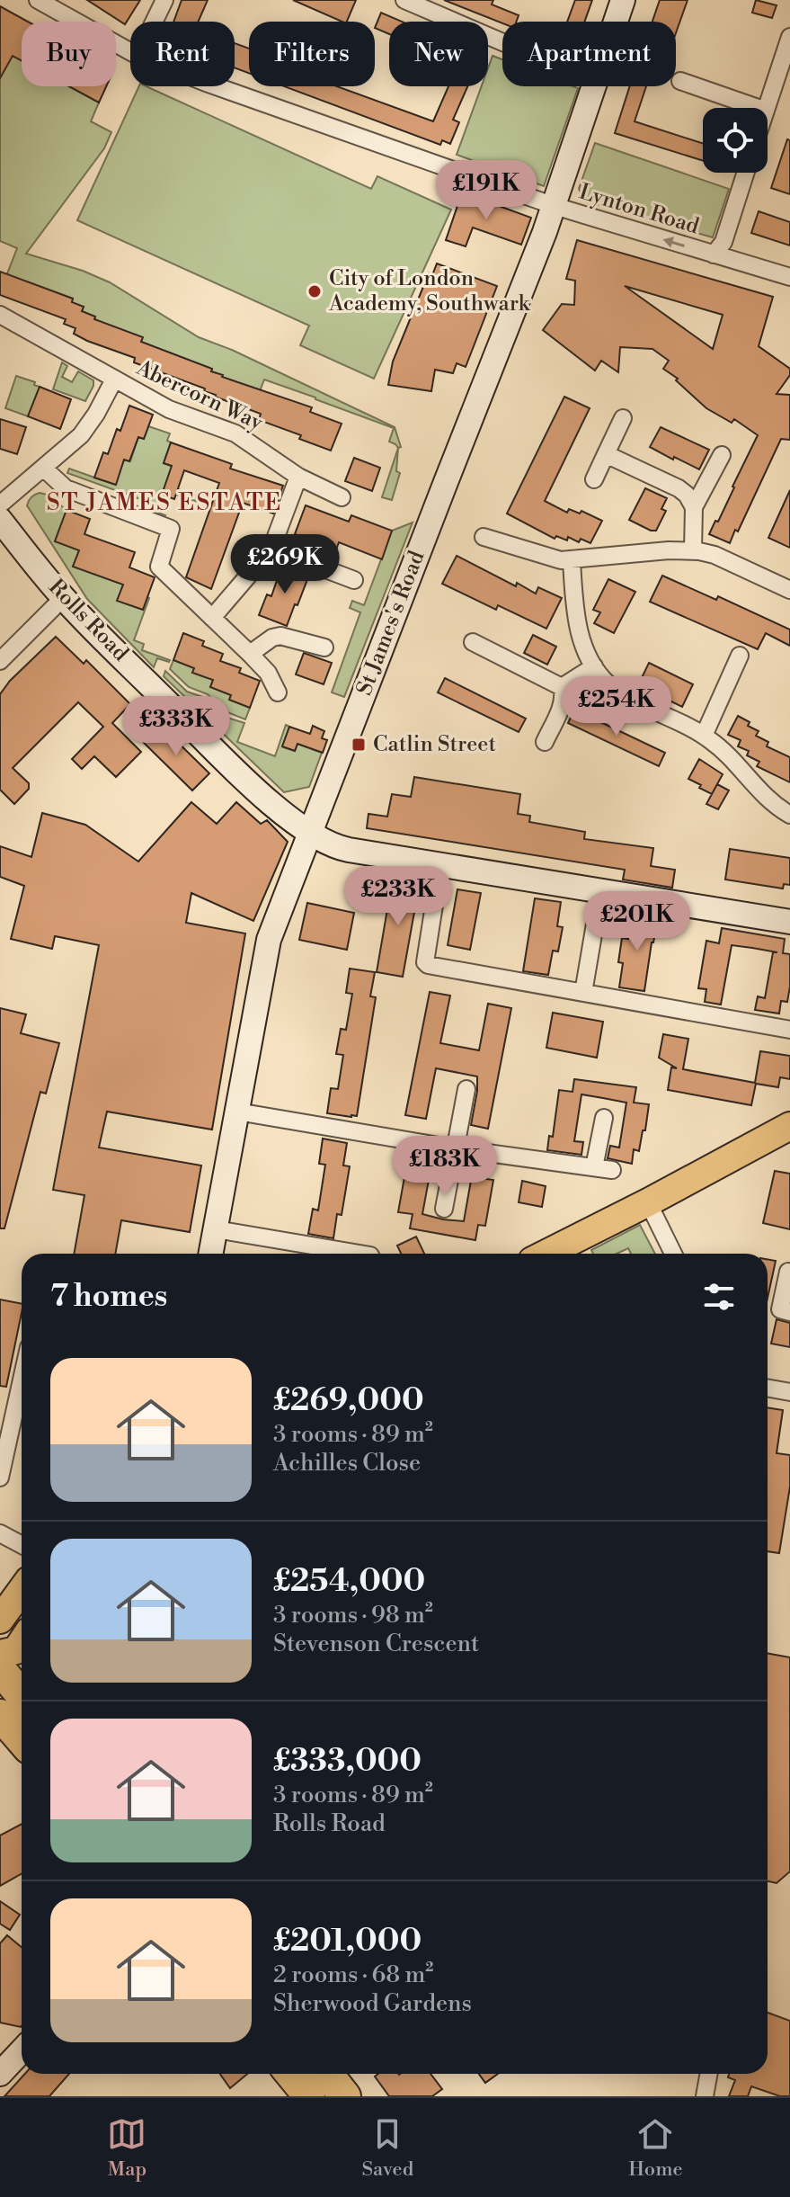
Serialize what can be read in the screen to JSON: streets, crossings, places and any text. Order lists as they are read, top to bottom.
{
  "streets": {
    "street": [
      "Lynton Road",
      "Abercorn Way",
      "Rolls Road",
      "St James's Road"
    ]
  },
  "crossings": [
    ["Lynton Road", "St James's Road"],
    ["Rolls Road", "St James's Road"]
  ],
  "districts": ["ST JAMES ESTATE"],
  "places": {
    "other": ["City of London Academy, Southwark"],
    "transit": ["Catlin Street"]
  },
  "page": {
    "chip": [
      "Buy",
      "Rent",
      "Filters",
      "New",
      "Apartment"
    ],
    "price": [
      "£191K",
      "£269K",
      "£254K",
      "£333K",
      "£233K",
      "£201K",
      "£183K"
    ],
    "heading": "7 homes",
    "list": [
      {
        "name": "£269,000",
        "note": "3 rooms · 89 m² · Achilles Close"
      },
      {
        "name": "£254,000",
        "note": "3 rooms · 98 m² · Stevenson Crescent"
      },
      {
        "name": "£333,000",
        "note": "3 rooms · 89 m² · Rolls Road"
      },
      {
        "name": "£201,000",
        "note": "2 rooms · 68 m² · Sherwood Gardens"
      }
    ],
    "tabs": ["Map", "Saved", "Home"]
  }
}
